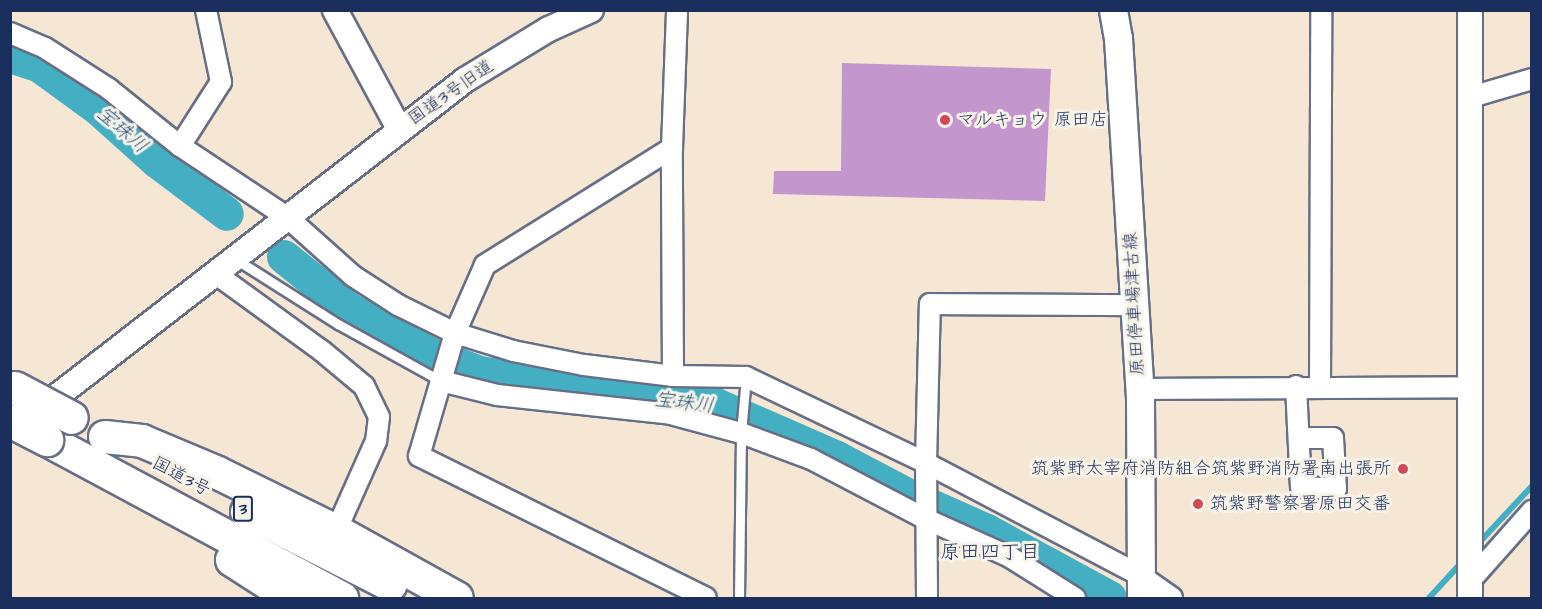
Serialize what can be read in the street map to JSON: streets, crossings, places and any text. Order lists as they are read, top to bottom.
{
  "streets": {
    "highway": ["国道3号", "3"],
    "main road": ["原田停車場津古線"],
    "street": ["国道3号旧道"]
  },
  "districts": ["原田四丁目"],
  "water": ["宝珠川"],
  "places": ["マルキョウ 原田店", "筑紫野太宰府消防組合筑紫野消防署南出張所", "筑紫野警察署原田交番"]
}
